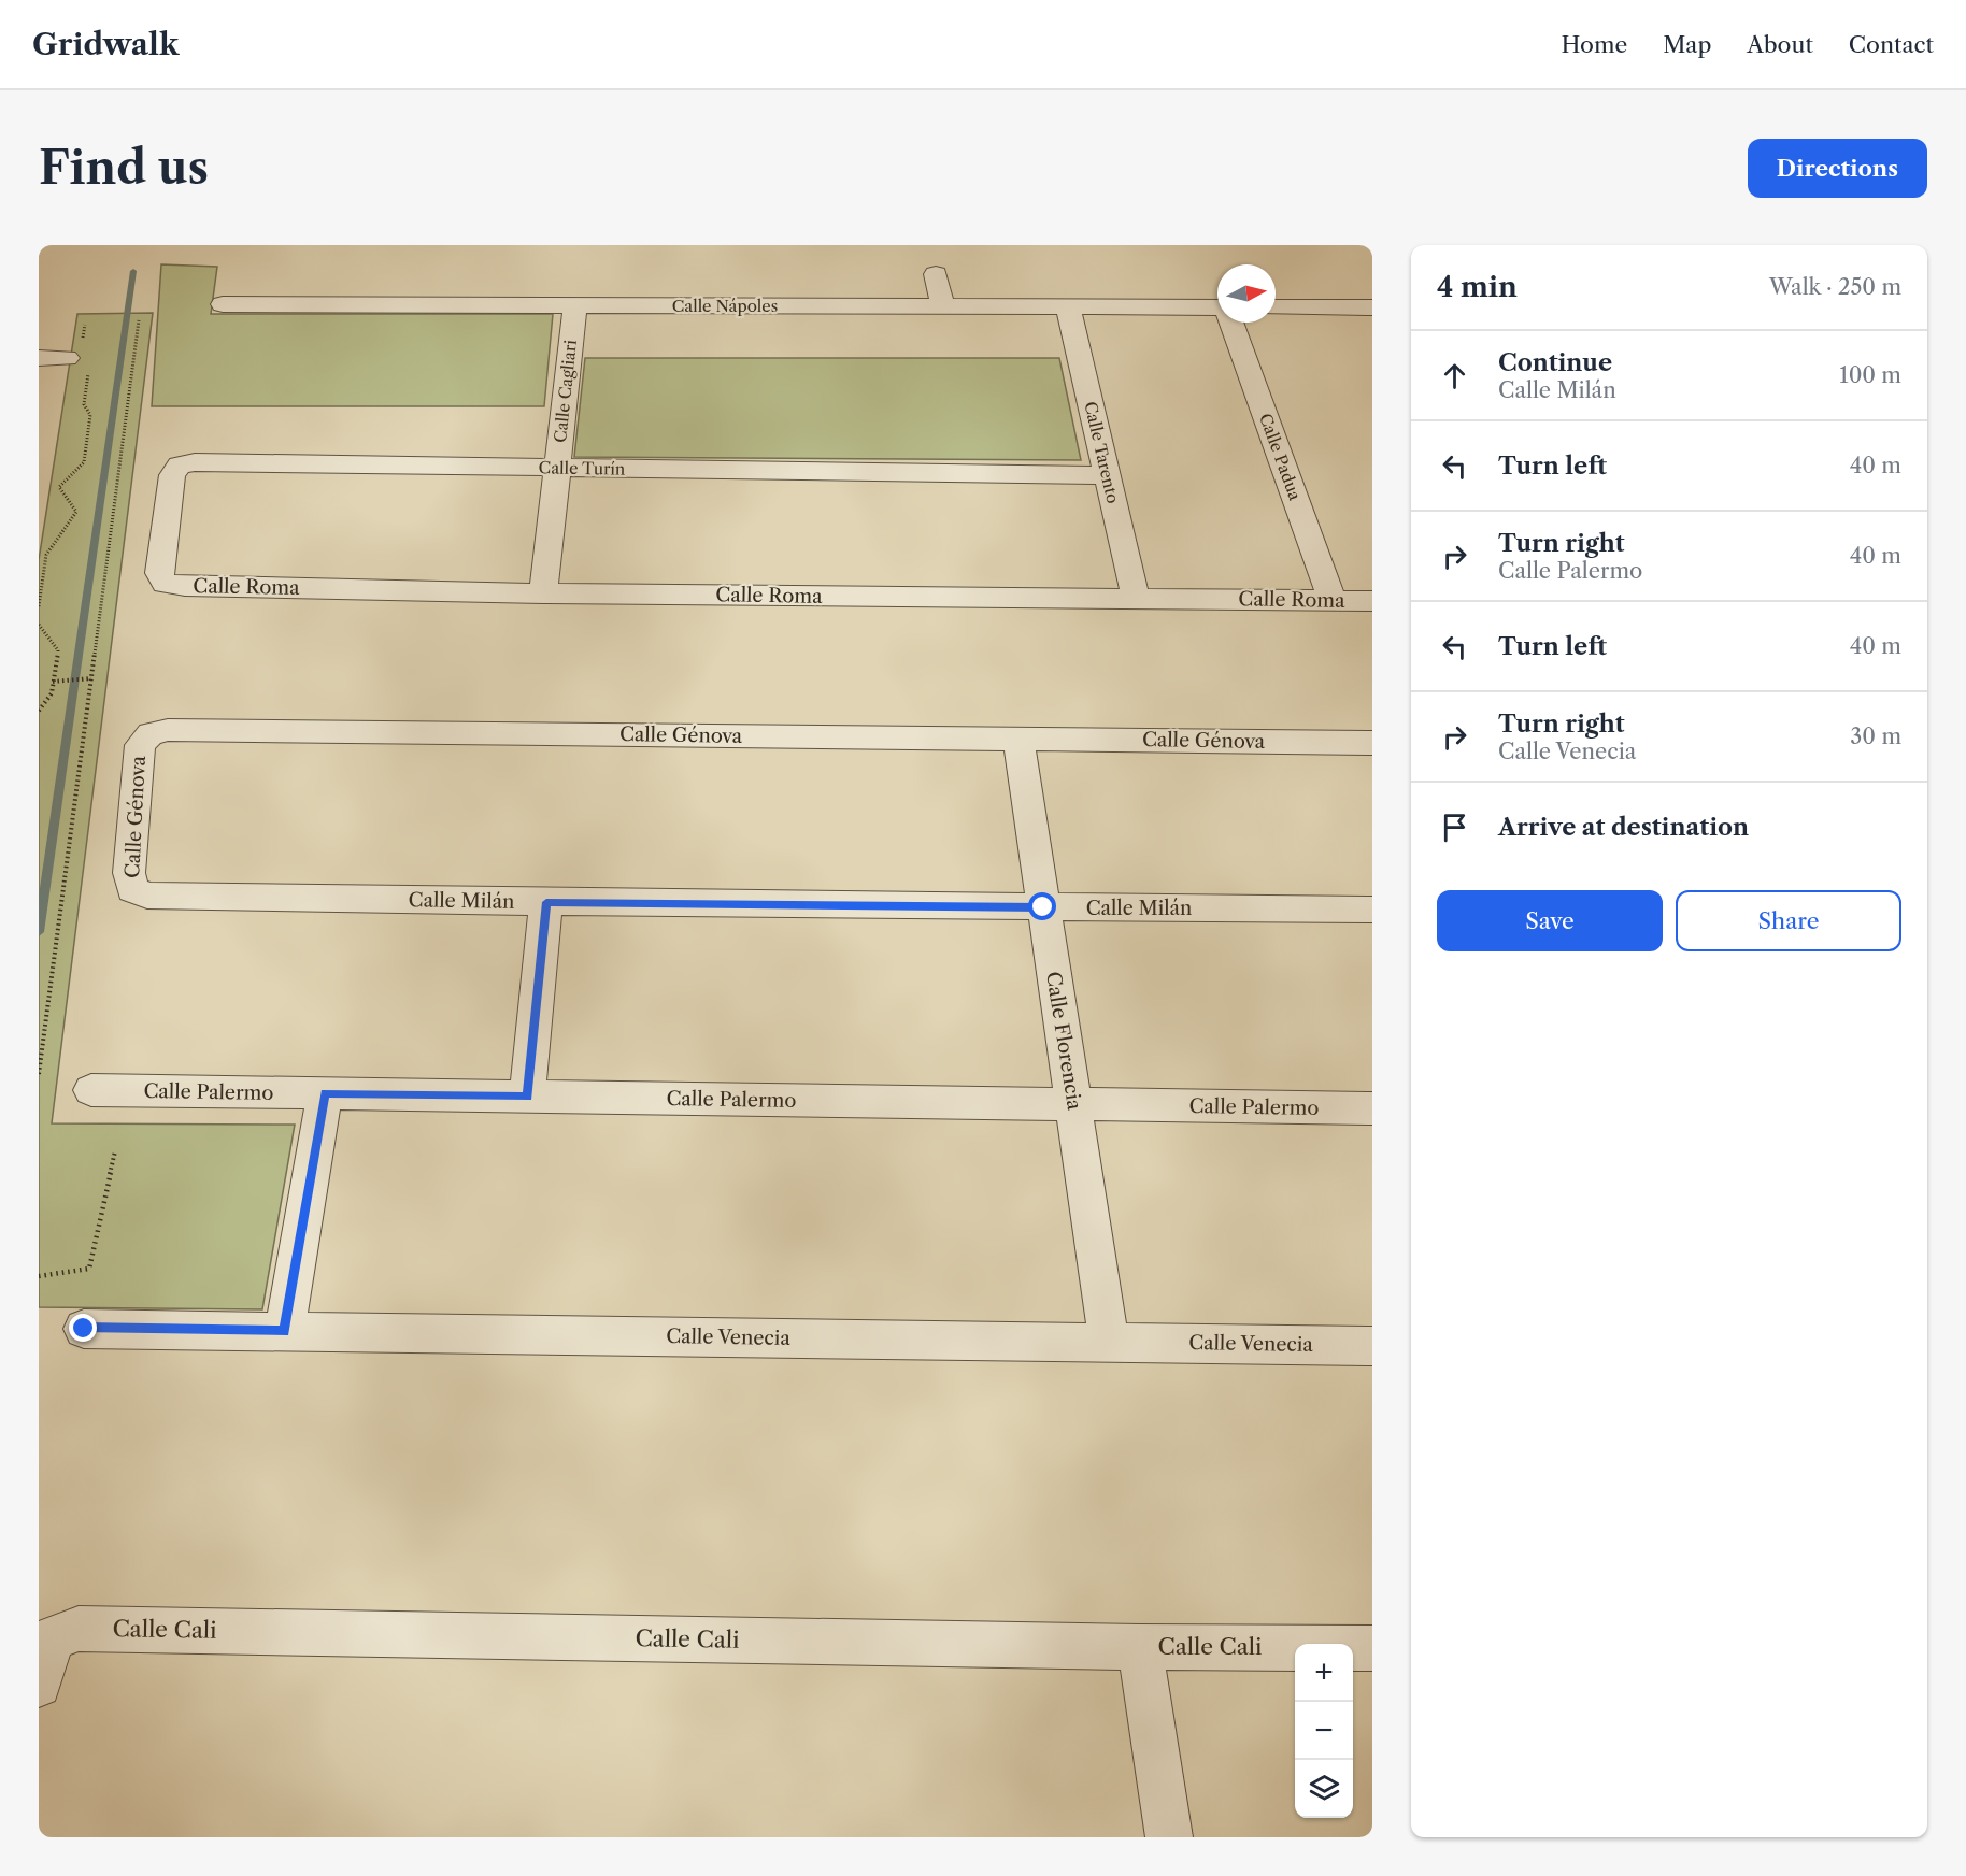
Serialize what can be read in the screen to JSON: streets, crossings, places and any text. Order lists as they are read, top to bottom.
{
  "streets": {
    "street": [
      "Calle Nápoles",
      "Calle Cagliari",
      "Calle Tarento",
      "Calle Padua",
      "Calle Turín",
      "Calle Roma",
      "Calle Génova",
      "Calle Milán",
      "Calle Florencia",
      "Calle Palermo",
      "Calle Venecia",
      "Calle Cali"
    ]
  },
  "crossings": [
    ["Calle Nápoles", "Calle Cagliari"],
    ["Calle Nápoles", "Calle Tarento"],
    ["Calle Cagliari", "Calle Turín"],
    ["Calle Cagliari", "Calle Roma"],
    ["Calle Tarento", "Calle Turín"],
    ["Calle Tarento", "Calle Roma"],
    ["Calle Padua", "Calle Roma"],
    ["Calle Turín", "Calle Roma"],
    ["Calle Génova", "Calle Milán"],
    ["Calle Génova", "Calle Florencia"],
    ["Calle Milán", "Calle Florencia"],
    ["Calle Florencia", "Calle Palermo"],
    ["Calle Florencia", "Calle Venecia"]
  ],
  "north": "right",
  "page": {
    "header": "Gridwalk",
    "nav": [
      "Home",
      "Map",
      "About",
      "Contact"
    ],
    "buttons": [
      "Directions",
      ["Save", "Share"]
    ],
    "title": "Find us",
    "heading": ["4 min", "Walk · 250 m"],
    "list": [
      ["Continue", "Calle Milán", "100 m"],
      ["Turn left", "40 m"],
      ["Turn right", "Calle Palermo", "40 m"],
      ["Turn left", "40 m"],
      ["Turn right", "Calle Venecia", "30 m"],
      "Arrive at destination"
    ],
    "map_buttons": ["+", "−"]
  }
}
